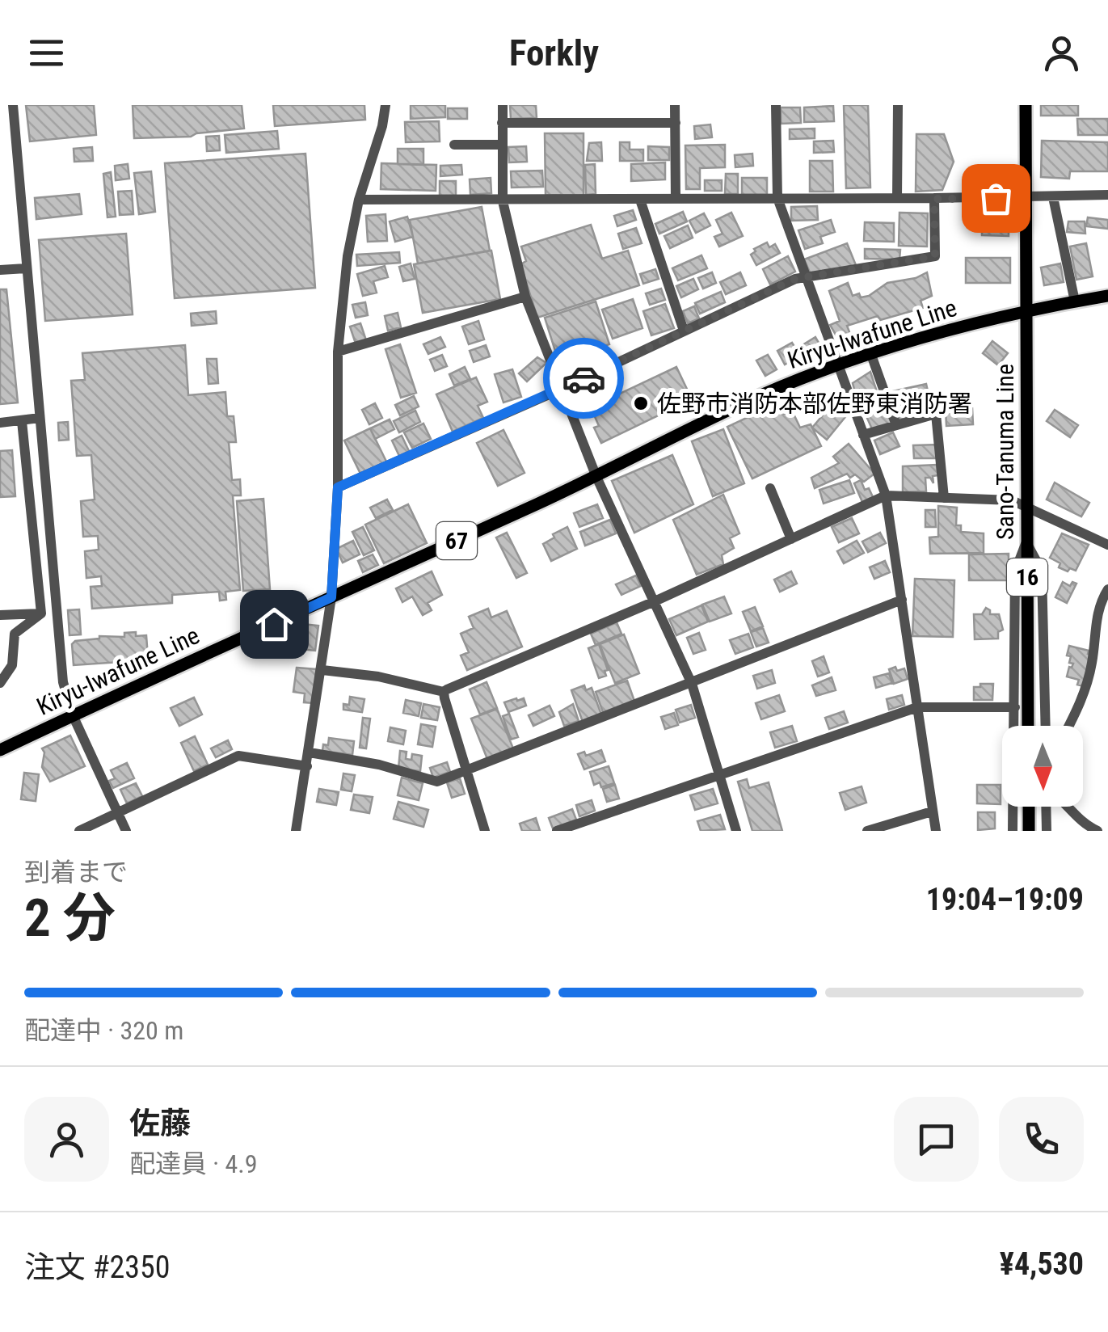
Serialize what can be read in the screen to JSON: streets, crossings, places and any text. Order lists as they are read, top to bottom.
{
  "streets": {
    "main road": [
      "Kiryu-Iwafune Line",
      "Sano-Tanuma Line",
      "67",
      "16"
    ]
  },
  "crossings": [
    ["Kiryu-Iwafune Line", "Sano-Tanuma Line"]
  ],
  "places": ["佐野市消防本部佐野東消防署"],
  "north": "bottom",
  "page": {
    "header": "Forkly",
    "heading": ["2 分", "到着まで", "19:04–19:09"],
    "panel": [
      "佐藤",
      "配達員 · 4.9",
      "注文 #2350",
      "¥4,530"
    ],
    "bar": "配達中 · 320 m"
  }
}
